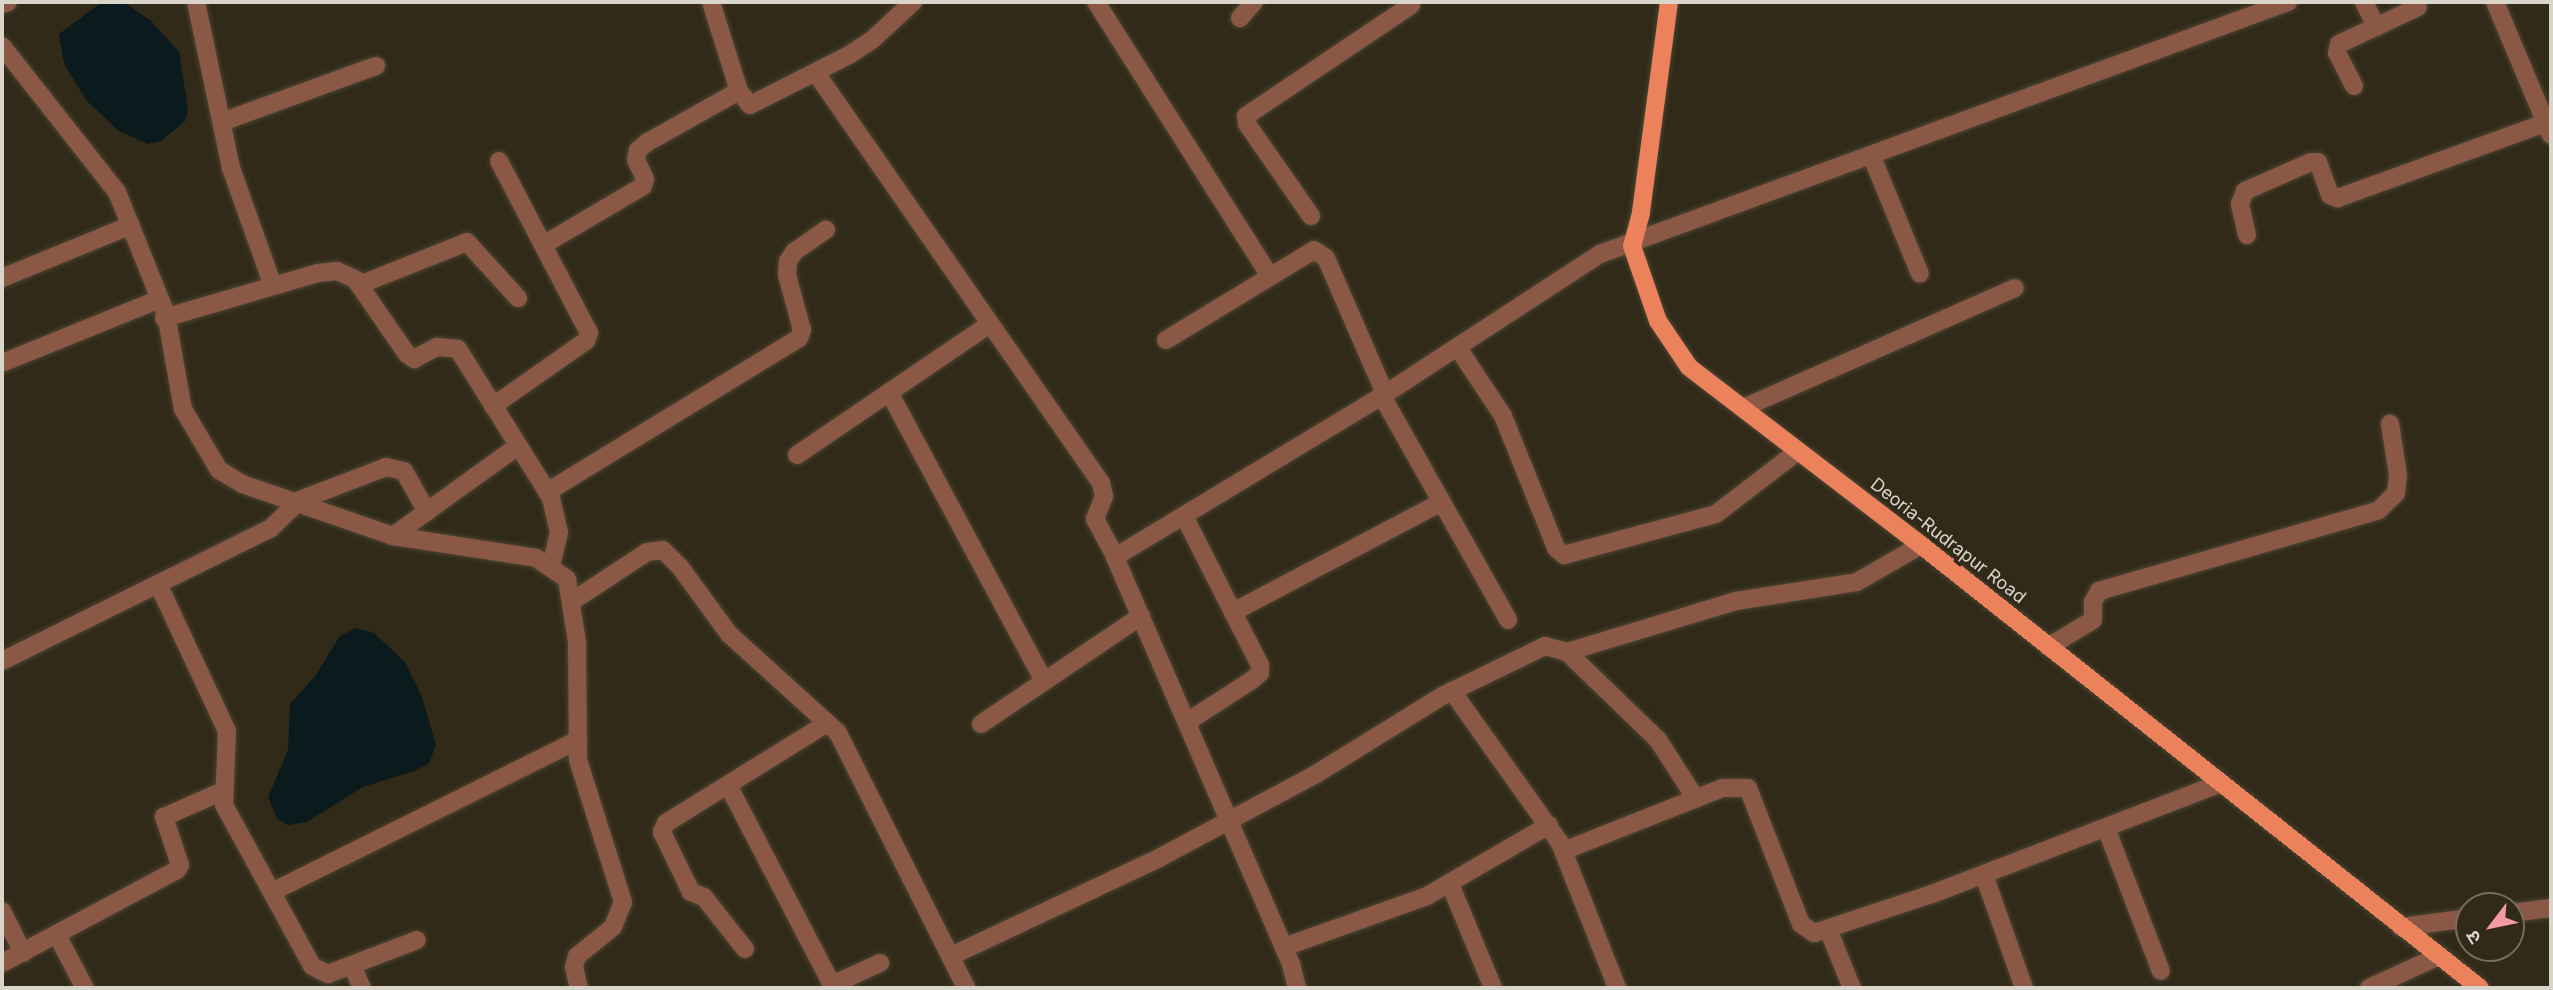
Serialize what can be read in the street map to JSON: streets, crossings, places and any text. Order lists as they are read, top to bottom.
{
  "streets": {
    "main road": ["Deoria-Rudrapur Road"]
  },
  "north": "bottom left"
}
